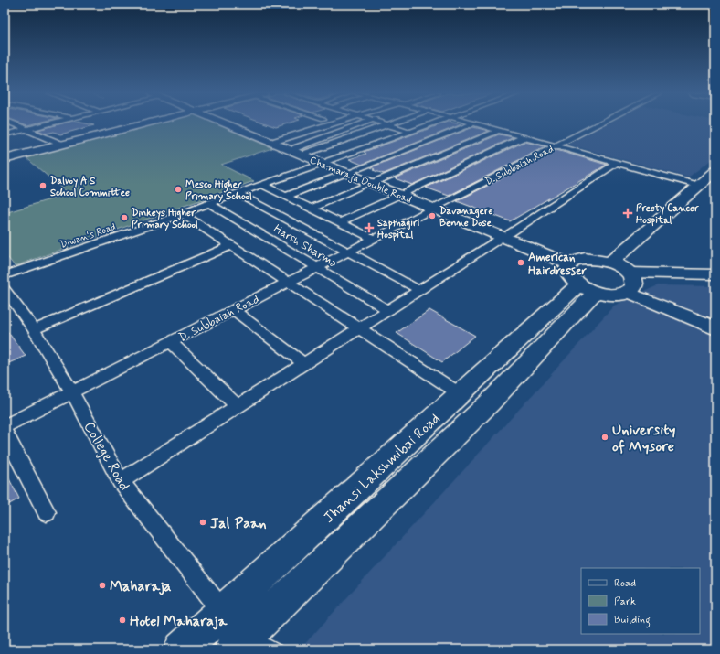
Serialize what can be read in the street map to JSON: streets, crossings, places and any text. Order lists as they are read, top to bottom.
{
  "streets": {
    "main road": ["Chamaraja Double Road", "Jhansi Lakshmibai Road"],
    "street": [
      "D. Subbaiah Road",
      "Diwan's Road",
      "Harsh Sharma",
      "College Road"
    ]
  },
  "crossings": [
    ["D. Subbaiah Road", "Chamaraja Double Road"],
    ["D. Subbaiah Road", "Harsh Sharma"],
    ["D. Subbaiah Road", "College Road"],
    ["Chamaraja Double Road", "Diwan's Road"],
    ["Chamaraja Double Road", "Jhansi Lakshmibai Road"],
    ["Diwan's Road", "Harsh Sharma"],
    ["College Road", "Jhansi Lakshmibai Road"]
  ],
  "places": {
    "other": [
      "Dalvoy A S School Committee",
      "Mesco Higher Primary School",
      "Davanagere Benne Dose",
      "Dinkeys Higher Primary School",
      "American Hairdresser",
      "University of Mysore",
      "Jal Paan",
      "Maharaja",
      "Hotel Maharaja"
    ],
    "health": ["Preety Cancer Hospital", "Sapthagiri Hospital"]
  },
  "legend": ["Road", "Park", "Building"]
}
